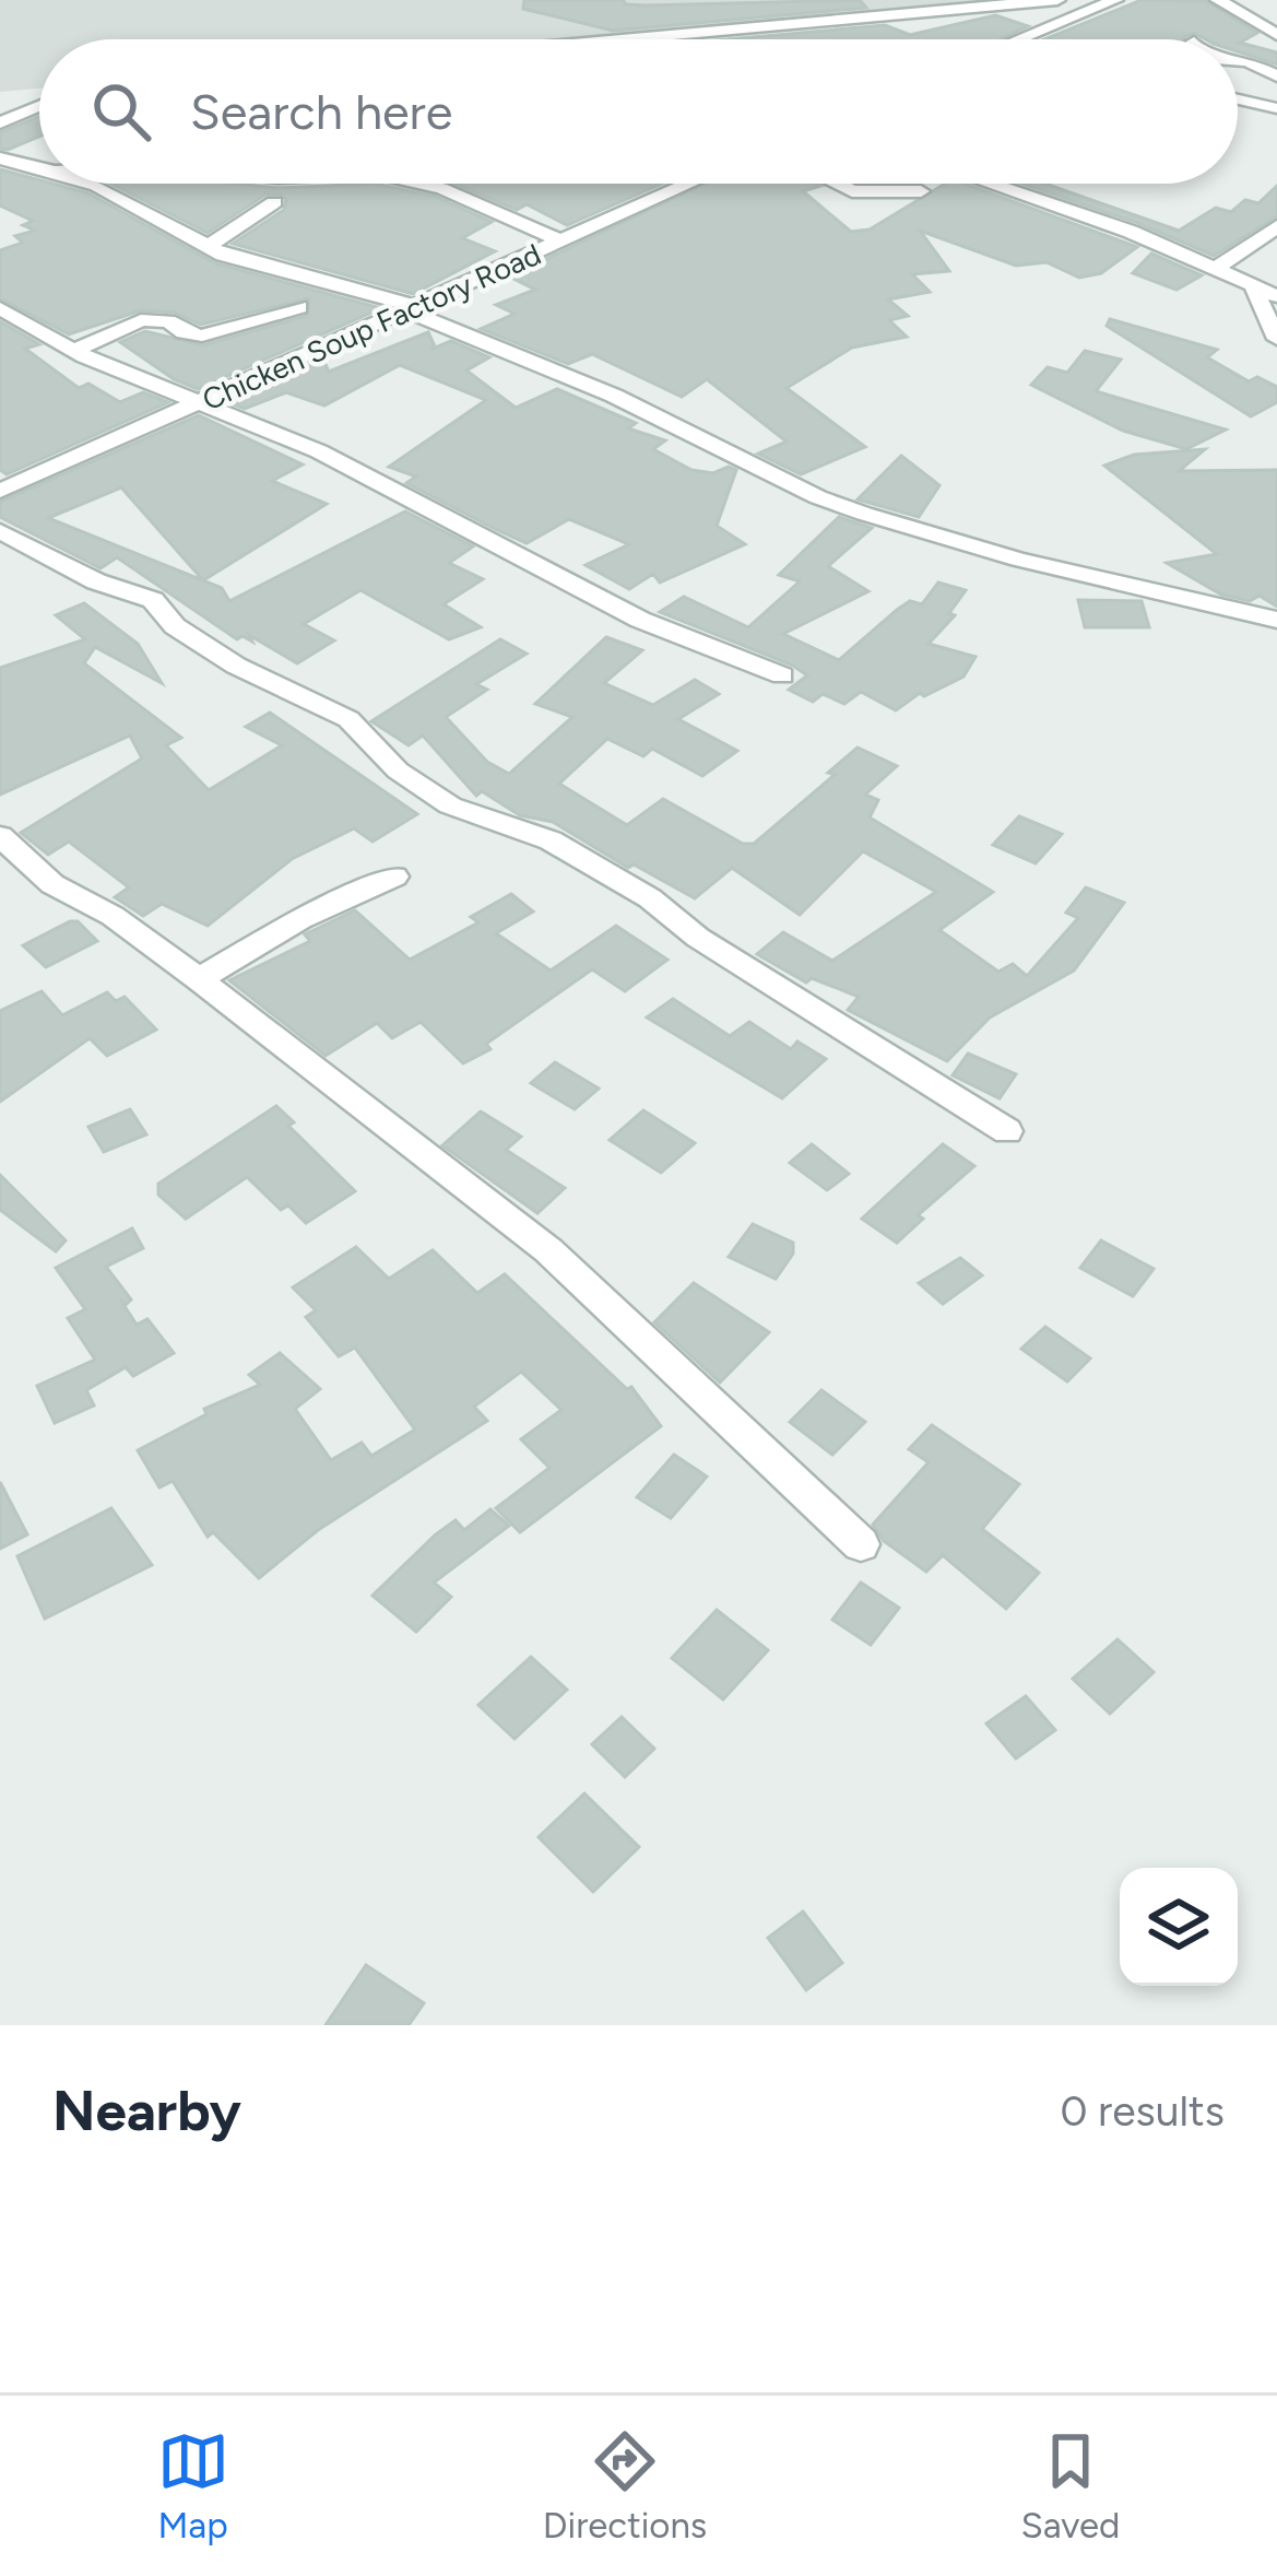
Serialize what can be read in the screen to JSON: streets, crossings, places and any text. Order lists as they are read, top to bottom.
{
  "streets": {
    "street": ["Chicken Soup Factory Road"]
  },
  "page": {
    "search": "Search here",
    "heading": ["Nearby", "0 results"],
    "nav": ["Map", "Directions", "Saved"]
  }
}
